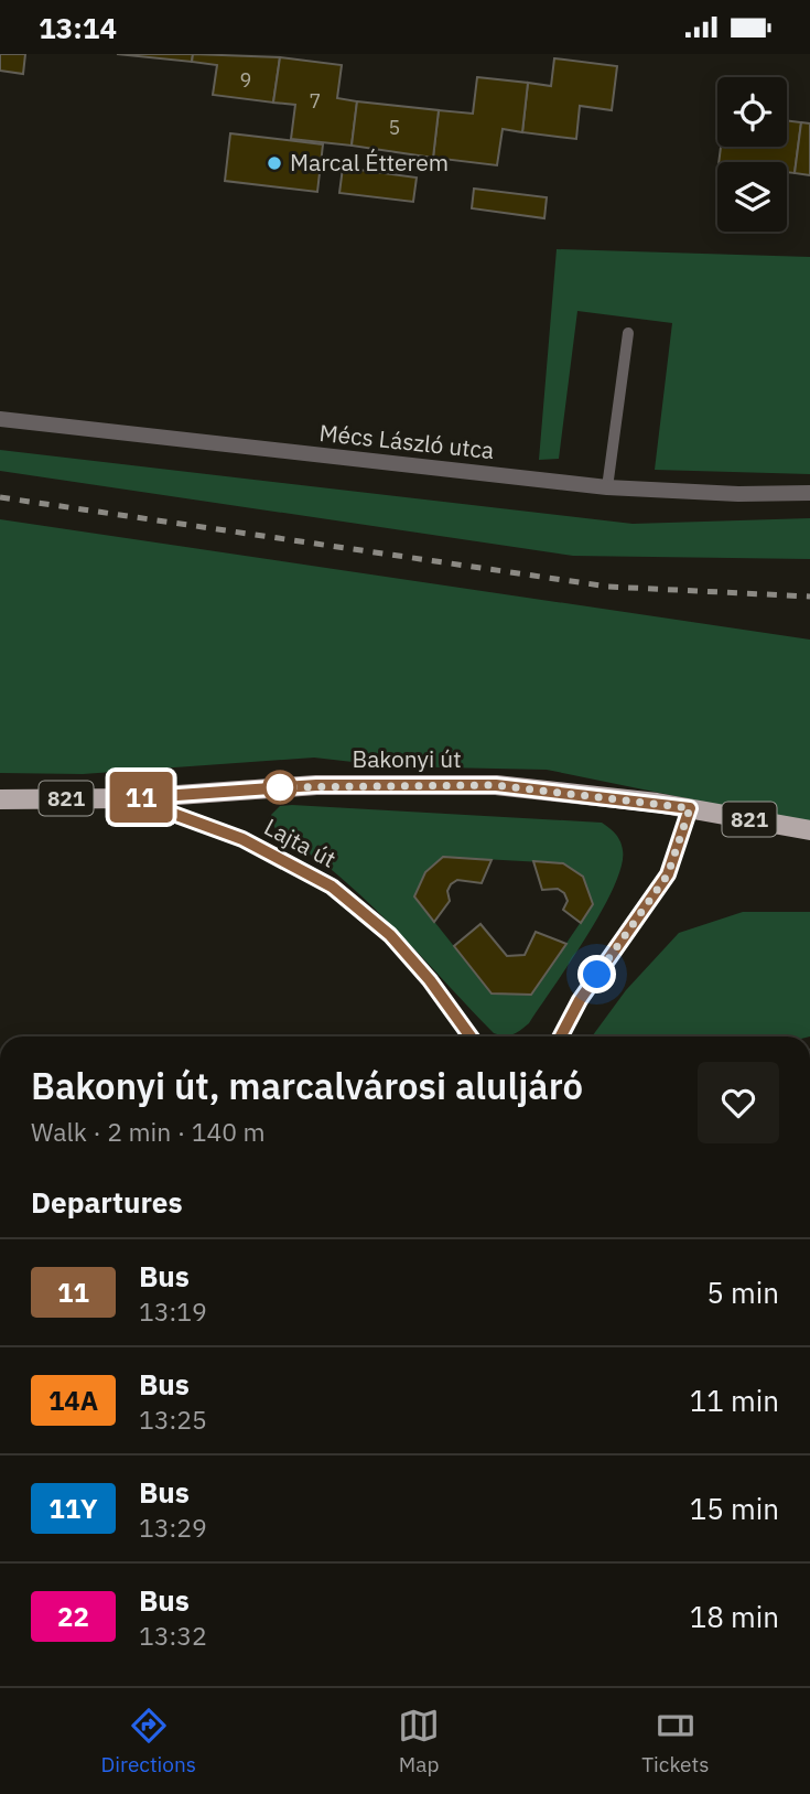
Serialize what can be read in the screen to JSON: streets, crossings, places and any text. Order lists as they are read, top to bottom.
{
  "streets": {
    "main road": ["Bakonyi út", "821"],
    "street": ["Mécs László utca", "Lajta út"]
  },
  "crossings": [
    ["Bakonyi út", "Lajta út"]
  ],
  "places": ["Marcal Étterem"],
  "lines": ["bus line 11"],
  "house_numbers": ["9", "7", "5"],
  "page": {
    "status": "13:14",
    "on_map": "11",
    "heading": [
      ["Bakonyi út, marcalvárosi aluljáró", "Walk · 2 min · 140 m"],
      "Departures"
    ],
    "list": [
      {
        "mark": "11",
        "name": "Bus",
        "note": "13:19",
        "value": "5 min"
      },
      {
        "mark": "14A",
        "name": "Bus",
        "note": "13:25",
        "value": "11 min"
      },
      {
        "mark": "11Y",
        "name": "Bus",
        "note": "13:29",
        "value": "15 min"
      },
      {
        "mark": "22",
        "name": "Bus",
        "note": "13:32",
        "value": "18 min"
      }
    ],
    "tabs": ["Directions", "Map", "Tickets"]
  }
}
